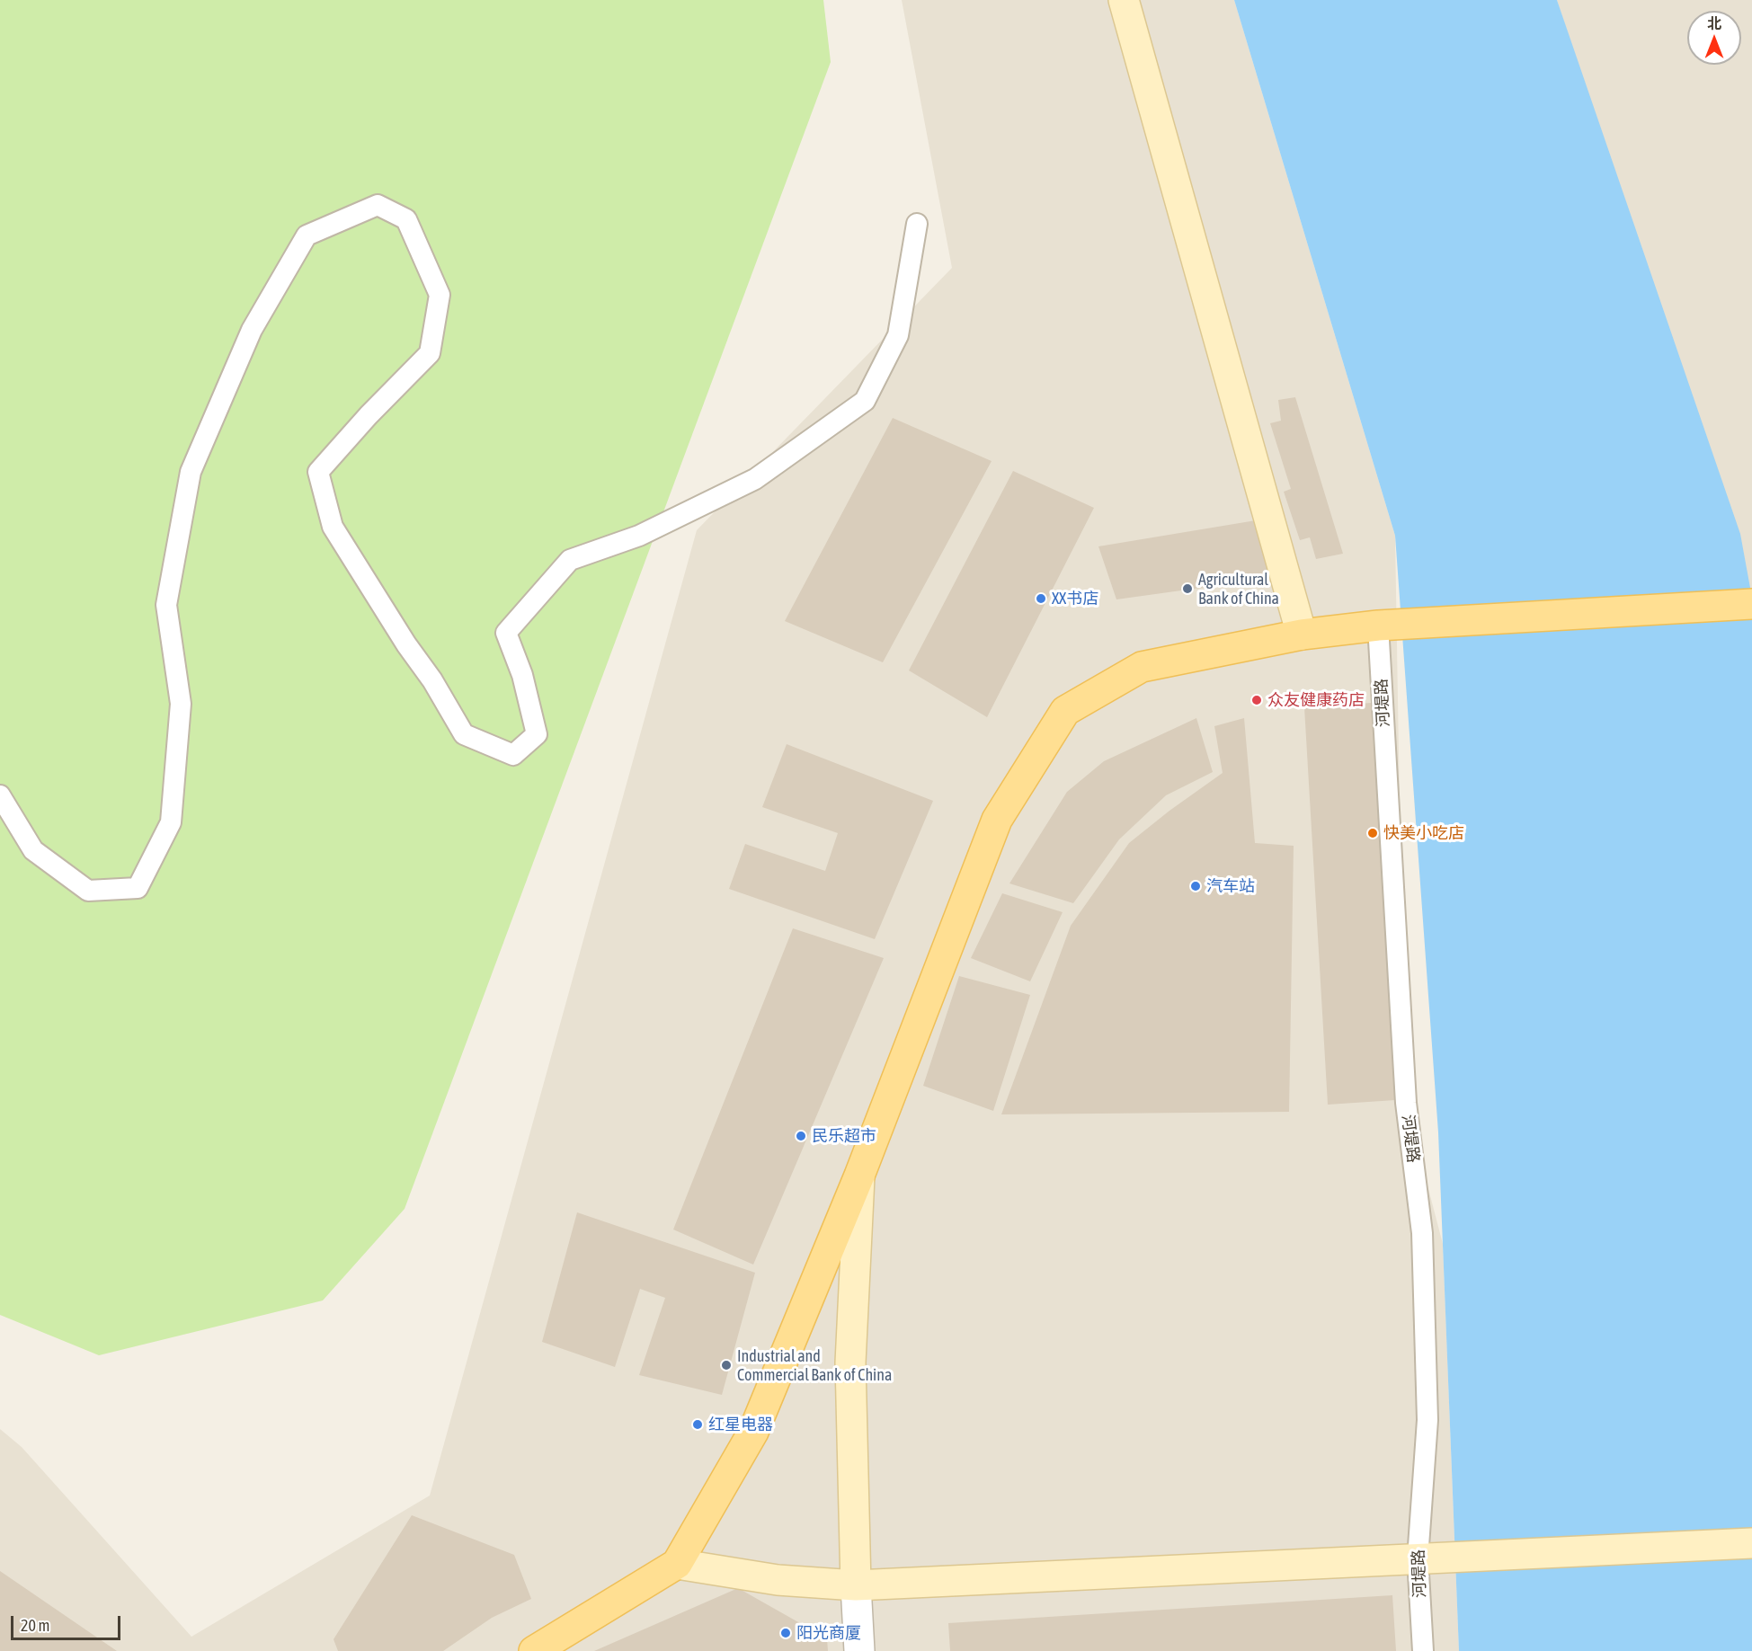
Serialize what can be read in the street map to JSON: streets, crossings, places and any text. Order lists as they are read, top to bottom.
{
  "streets": {
    "lane": ["河堤路"]
  },
  "places": [
    "Agricultural Bank of China",
    "XX书店",
    "众友健康药店",
    "快美小吃店",
    "汽车站",
    "民乐超市",
    "Industrial and Commercial Bank of China",
    "红星电器",
    "阳光商厦"
  ],
  "scale_bar": "20 m",
  "north": "top"
}
